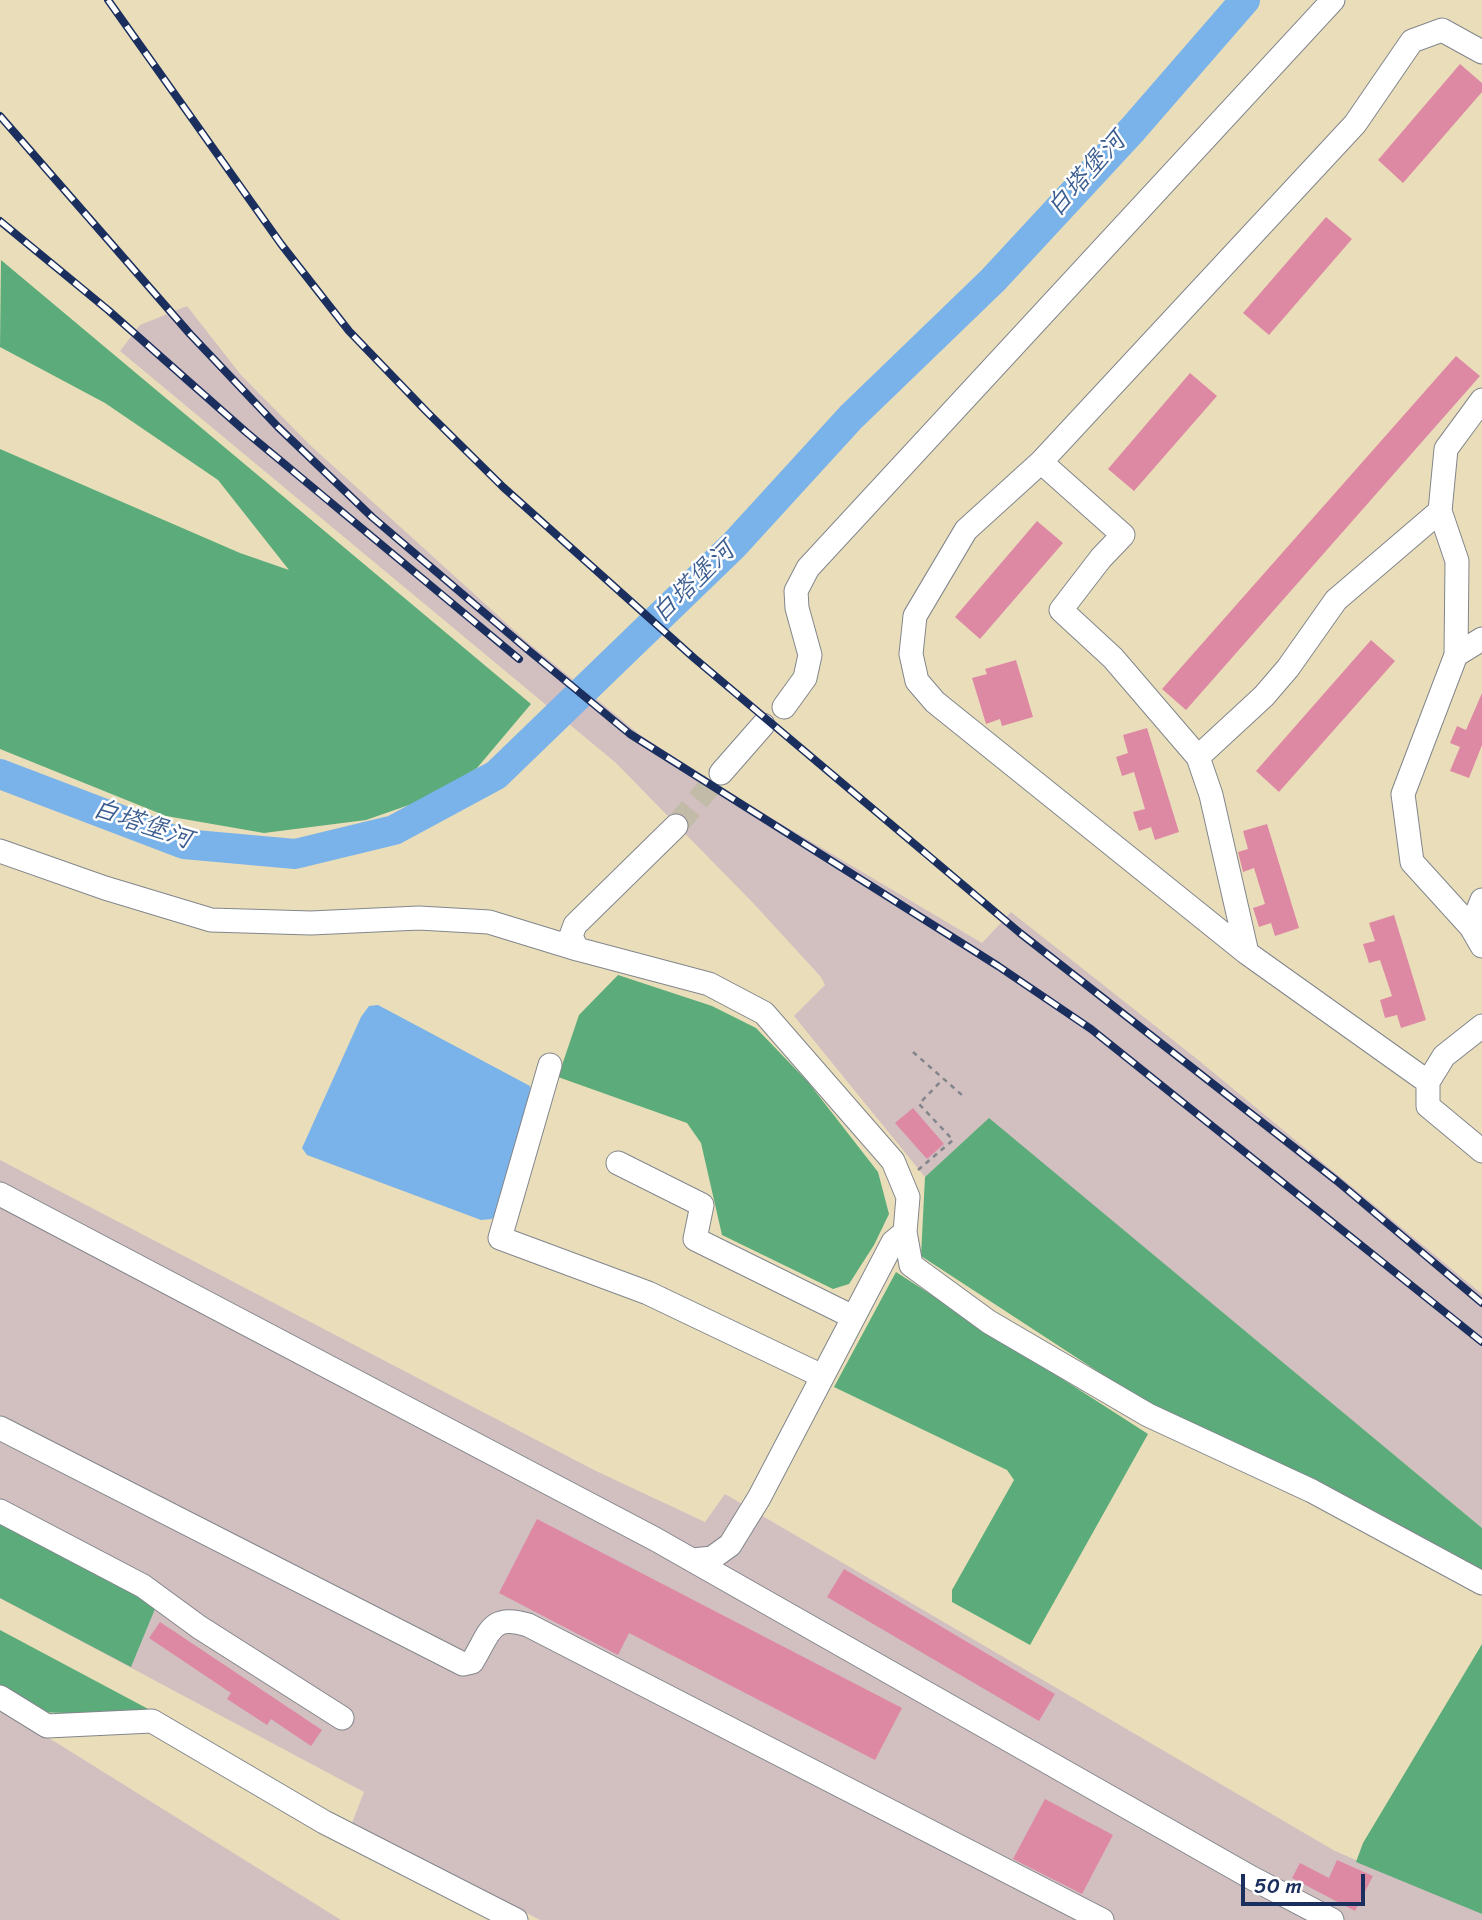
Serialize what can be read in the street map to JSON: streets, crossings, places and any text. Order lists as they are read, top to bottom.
{
  "water": ["白塔堡河"],
  "scale_bar": "50 m"
}
